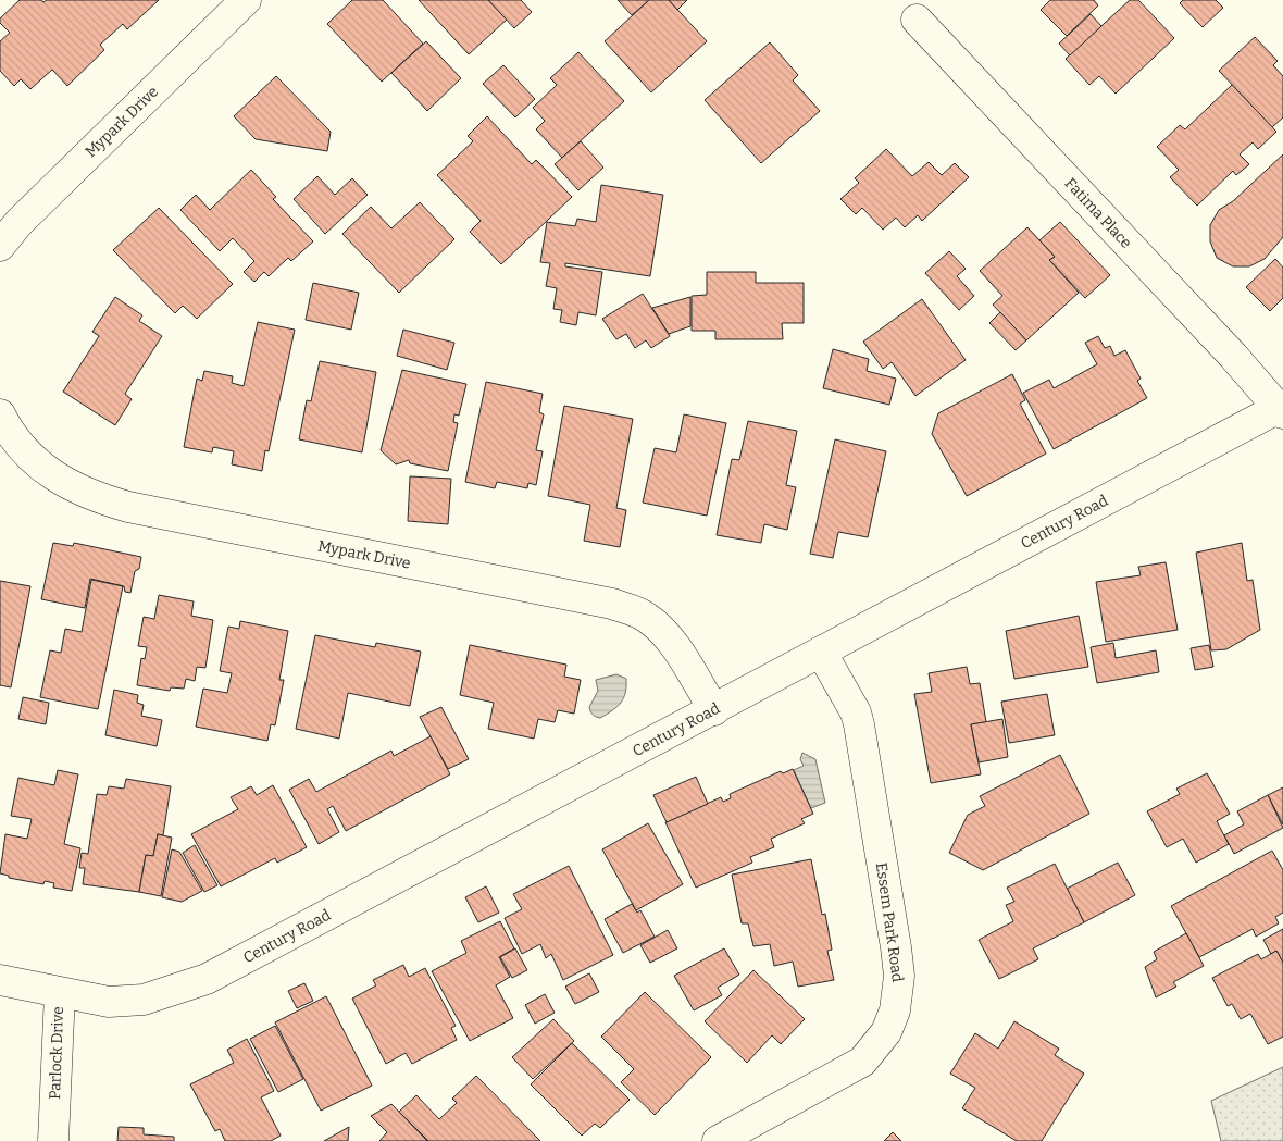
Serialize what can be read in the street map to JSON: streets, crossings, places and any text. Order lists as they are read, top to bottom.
{
  "streets": {
    "street": [
      "Mypark Drive",
      "Fatima Place",
      "Century Road",
      "Essem Park Road",
      "Parlock Drive"
    ]
  },
  "crossings": [
    ["Mypark Drive", "Century Road"],
    ["Fatima Place", "Century Road"],
    ["Century Road", "Essem Park Road"],
    ["Century Road", "Parlock Drive"]
  ]
}
